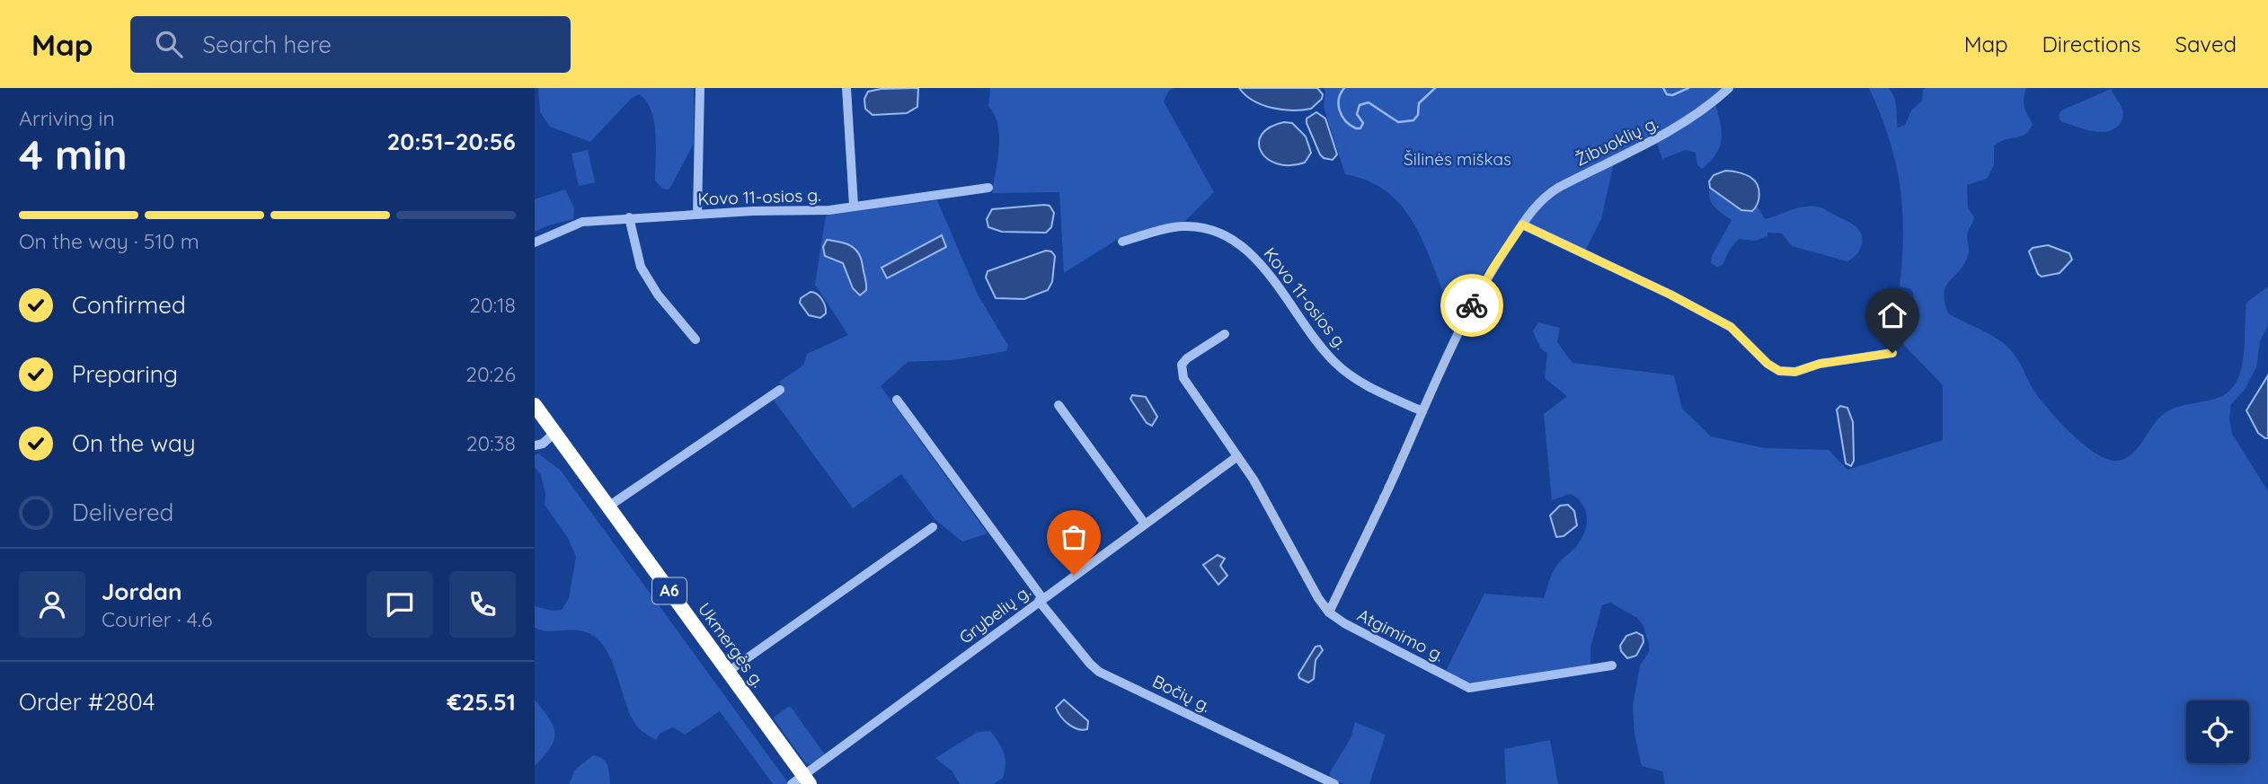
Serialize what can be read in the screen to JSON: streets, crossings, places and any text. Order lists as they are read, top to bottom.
{
  "streets": {
    "highway": ["A6", "Ukmergės g."],
    "street": [
      "Žibuoklių g.",
      "Kovo 11-osios g.",
      "Grybelių g.",
      "Atgimimo g.",
      "Bočių g."
    ]
  },
  "crossings": [
    ["Žibuoklių g.", "Kovo 11-osios g."],
    ["Žibuoklių g.", "Atgimimo g."],
    ["Grybelių g.", "Atgimimo g."],
    ["Grybelių g.", "Ukmergės g."],
    ["Grybelių g.", "Bočių g."]
  ],
  "parks": ["Šilinės miškas"],
  "page": {
    "header": "Map",
    "search": "Search here",
    "nav": ["Map", "Directions", "Saved"],
    "heading": ["4 min", "Arriving in", "20:51–20:56"],
    "panel": [
      "Jordan",
      "Courier · 4.6",
      "Order #2804",
      "€25.51"
    ],
    "bar": "On the way · 510 m",
    "list": [
      ["Confirmed", "20:18"],
      ["Preparing", "20:26"],
      ["On the way", "20:38"],
      "Delivered"
    ]
  }
}
